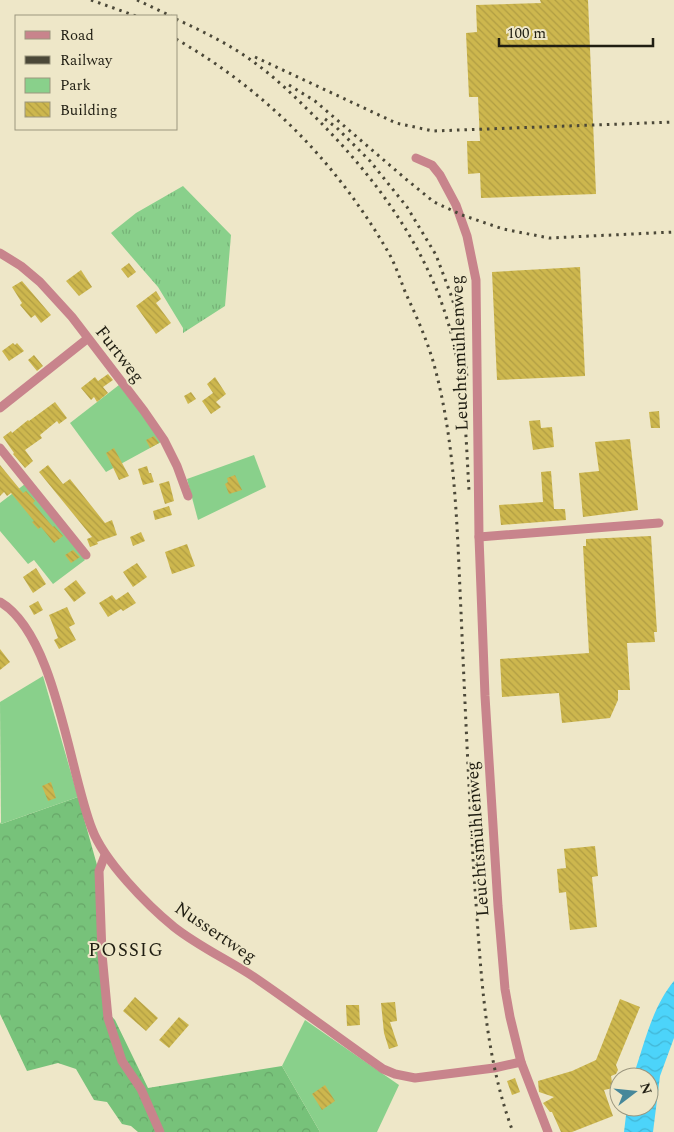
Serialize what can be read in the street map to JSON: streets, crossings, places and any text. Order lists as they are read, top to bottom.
{
  "streets": {
    "street": ["Leuchtsmühlenweg", "Furtweg", "Nussertweg"]
  },
  "crossings": [
    ["Leuchtsmühlenweg", "Nussertweg"]
  ],
  "districts": ["POSSIG"],
  "legend": [
    "Road",
    "Railway",
    "Park",
    "Building"
  ],
  "scale_bar": "100 m",
  "north": "right"
}
